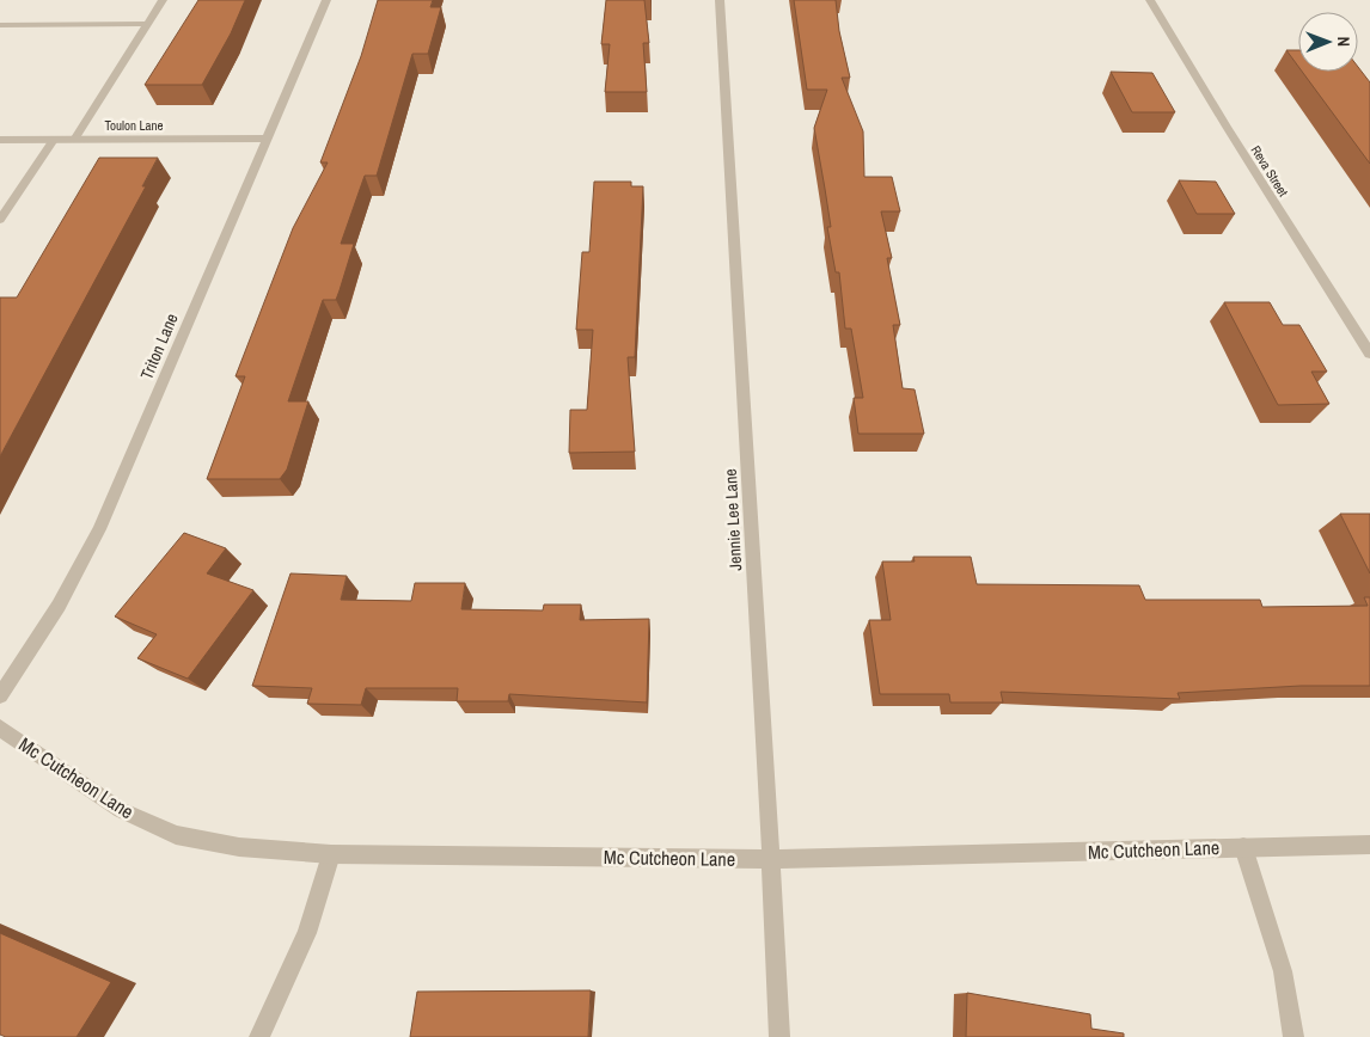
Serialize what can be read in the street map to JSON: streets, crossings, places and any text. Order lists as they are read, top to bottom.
{
  "streets": {
    "street": [
      "Toulon Lane",
      "Reva Street",
      "Triton Lane",
      "Jennie Lee Lane",
      "Mc Cutcheon Lane"
    ]
  },
  "crossings": [
    ["Toulon Lane", "Triton Lane"],
    ["Jennie Lee Lane", "Mc Cutcheon Lane"]
  ],
  "north": "right"
}
